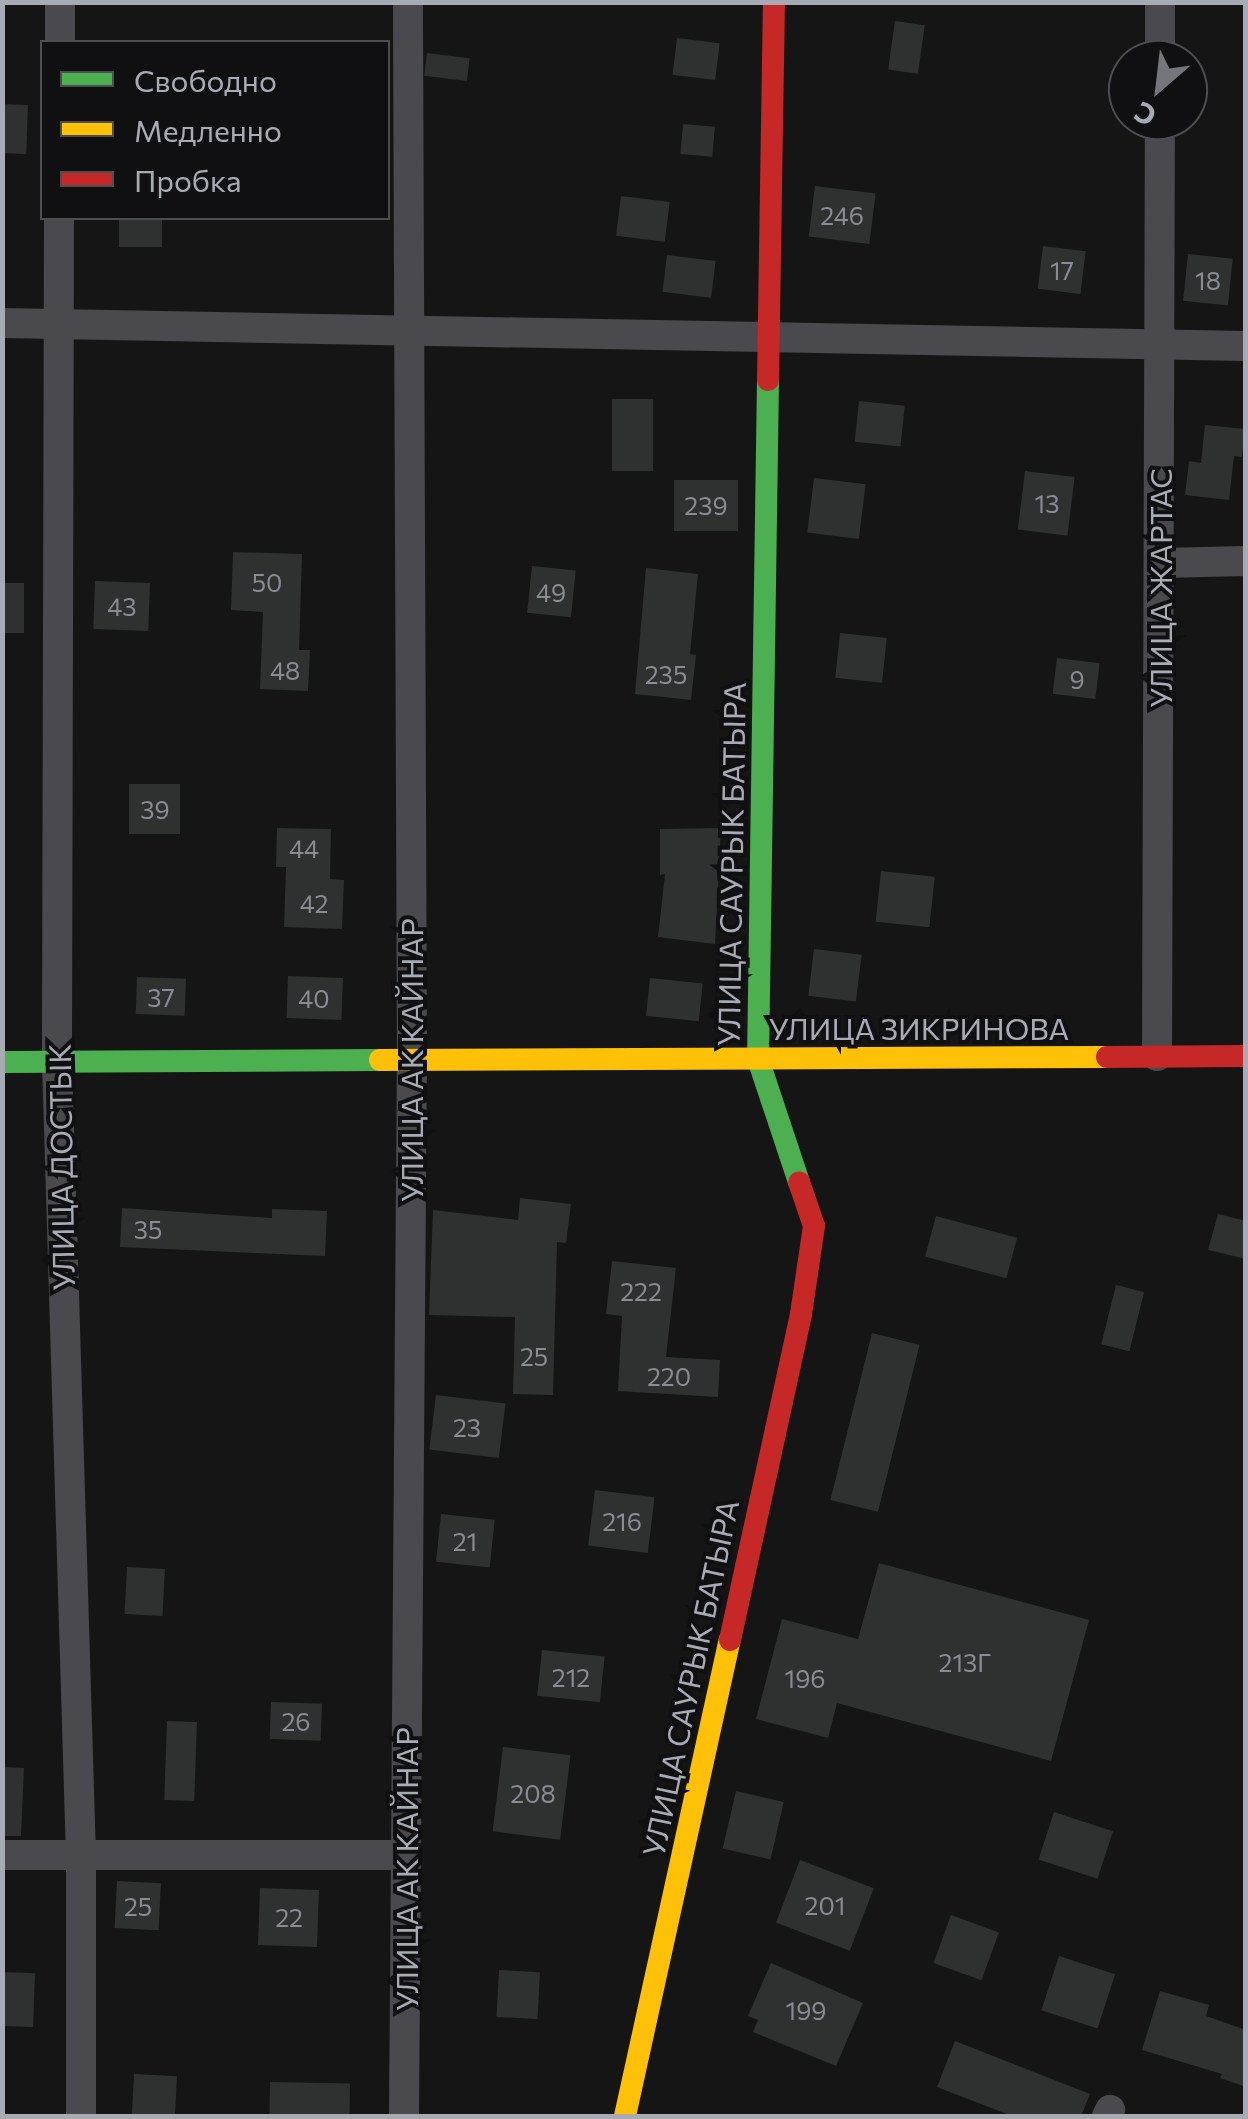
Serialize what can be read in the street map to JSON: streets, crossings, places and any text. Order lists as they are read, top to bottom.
{
  "streets": {
    "street": [
      "УЛИЦА ЖАРТАС",
      "УЛИЦА САУРЫК БАТЫРА",
      "УЛИЦА ЗИКРИНОВА",
      "УЛИЦА АК КАЙНАР",
      "УЛИЦА ДОСТЫК"
    ]
  },
  "crossings": [
    ["УЛИЦА ЖАРТАС", "УЛИЦА ЗИКРИНОВА"],
    ["УЛИЦА САУРЫК БАТЫРА", "УЛИЦА ЗИКРИНОВА"],
    ["УЛИЦА ЗИКРИНОВА", "УЛИЦА АК КАЙНАР"],
    ["УЛИЦА ЗИКРИНОВА", "УЛИЦА ДОСТЫК"]
  ],
  "house_numbers": [
    "246",
    "17",
    "18",
    "13",
    "239",
    "50",
    "49",
    "43",
    "48",
    "235",
    "9",
    "39",
    "44",
    "42",
    "37",
    "40",
    "35",
    "222",
    "25",
    "220",
    "23",
    "216",
    "21",
    "213Г",
    "212",
    "196",
    "26",
    "208",
    "201",
    "25",
    "22",
    "199"
  ],
  "legend": ["Свободно", "Медленно", "Пробка"],
  "north": "bottom left"
}
